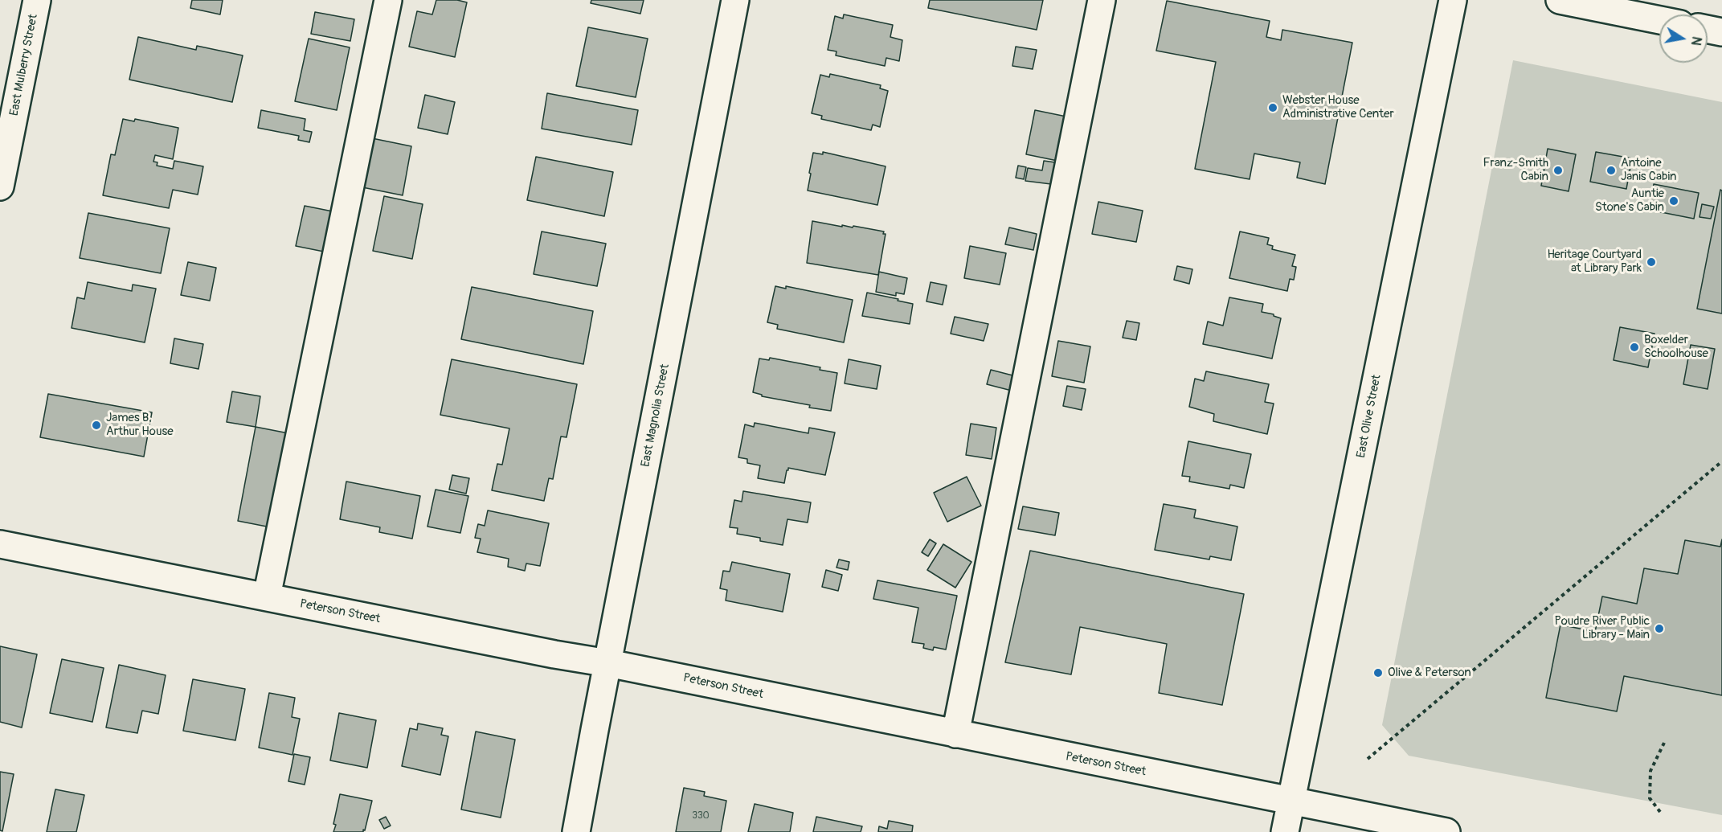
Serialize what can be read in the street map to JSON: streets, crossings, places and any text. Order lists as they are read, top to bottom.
{
  "streets": {
    "main road": [
      "East Mulberry Street",
      "East Magnolia Street",
      "East Olive Street",
      "Peterson Street"
    ]
  },
  "crossings": [
    ["East Magnolia Street", "Peterson Street"],
    ["East Olive Street", "Peterson Street"]
  ],
  "places": [
    "Webster House Administrative Center",
    "Franz-Smith Cabin",
    "Antoine Janis Cabin",
    "Auntie Stone's Cabin",
    "Heritage Courtyard at Library Park",
    "Boxelder Schoolhouse",
    "James B. Arthur House",
    "Poudre River Public Library - Main",
    "Olive & Peterson"
  ],
  "house_numbers": ["330"],
  "north": "right"
}
